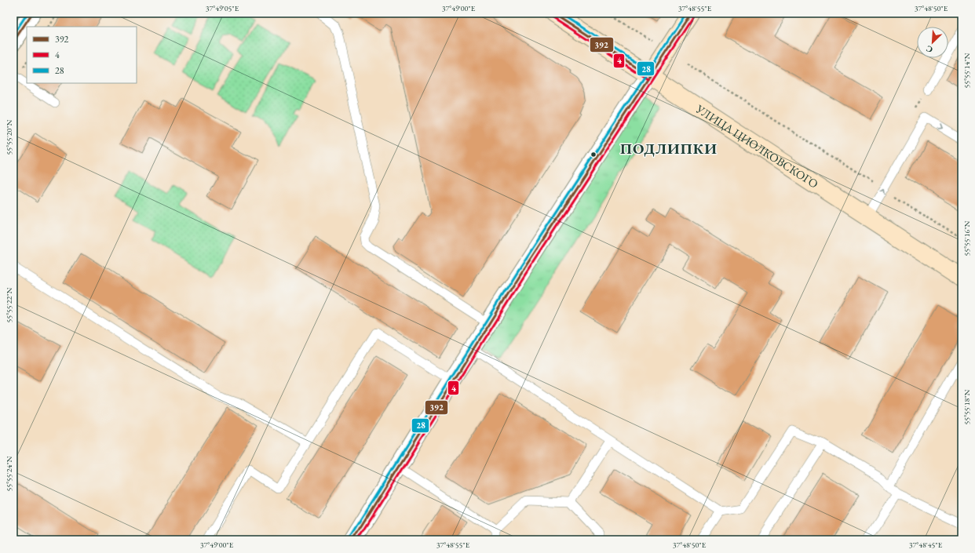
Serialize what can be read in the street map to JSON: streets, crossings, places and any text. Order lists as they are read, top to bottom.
{
  "streets": {
    "main road": ["УЛИЦА ЦИОЛКОВСКОГО"]
  },
  "districts": ["ПОДЛИПКИ"],
  "lines": ["transit line 392", "transit line 28", "transit line 4"],
  "legend": ["392", "4", "28"],
  "north": "bottom left",
  "coordinates": [
    "37°49'05\"E",
    "37°49'00\"E",
    "37°48'55\"E",
    "37°48'50\"E",
    "55°55'14\"N",
    "55°55'20\"N",
    "55°55'16\"N",
    "55°55'22\"N",
    "55°55'18\"N",
    "55°55'24\"N",
    "37°48'45\"E"
  ]
}
